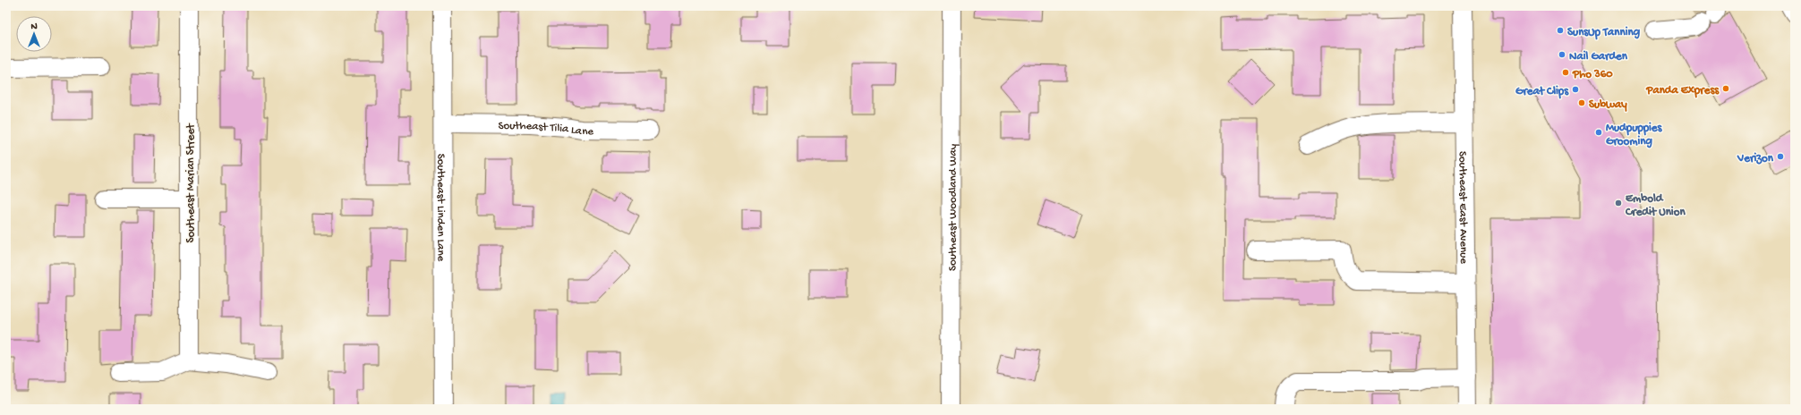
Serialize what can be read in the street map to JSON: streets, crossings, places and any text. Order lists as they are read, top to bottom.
{
  "streets": {
    "street": [
      "Southeast Tilia Lane",
      "Southeast Marian Street",
      "Southeast Linden Lane",
      "Southeast Woodland Way",
      "Southeast East Avenue"
    ]
  },
  "crossings": [
    ["Southeast Tilia Lane", "Southeast Linden Lane"]
  ],
  "places": [
    "SunsUp Tanning",
    "Nail Garden",
    "Pho 360",
    "Panda Express",
    "Great Clips",
    "Subway",
    "Mudpuppies Grooming",
    "Verizon",
    "Embold Credit Union"
  ],
  "north": "top"
}
